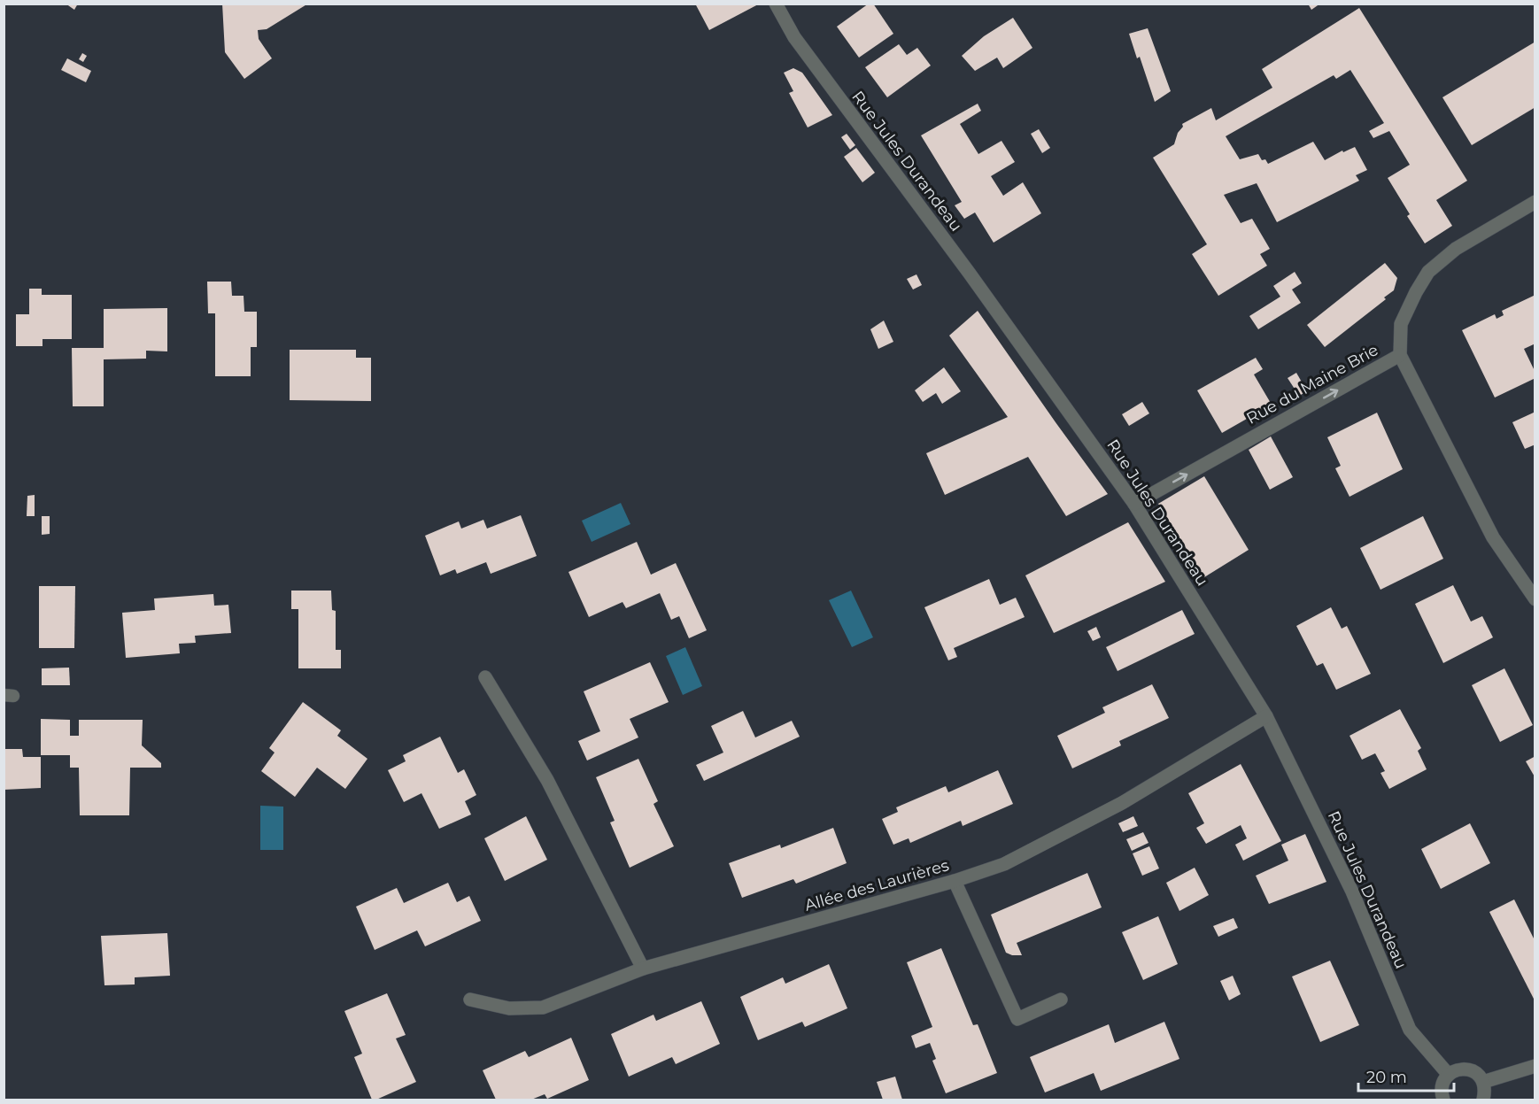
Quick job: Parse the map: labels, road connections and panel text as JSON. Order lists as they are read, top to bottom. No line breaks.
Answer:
{"streets":{"street":["Rue Jules Durandeau","Rue du Maine Brie","Allée des Laurières"]},"crossings":[["Rue Jules Durandeau","Rue du Maine Brie"],["Rue Jules Durandeau","Allée des Laurières"]],"one_way":["Rue du Maine Brie"],"scale_bar":"20 m"}
